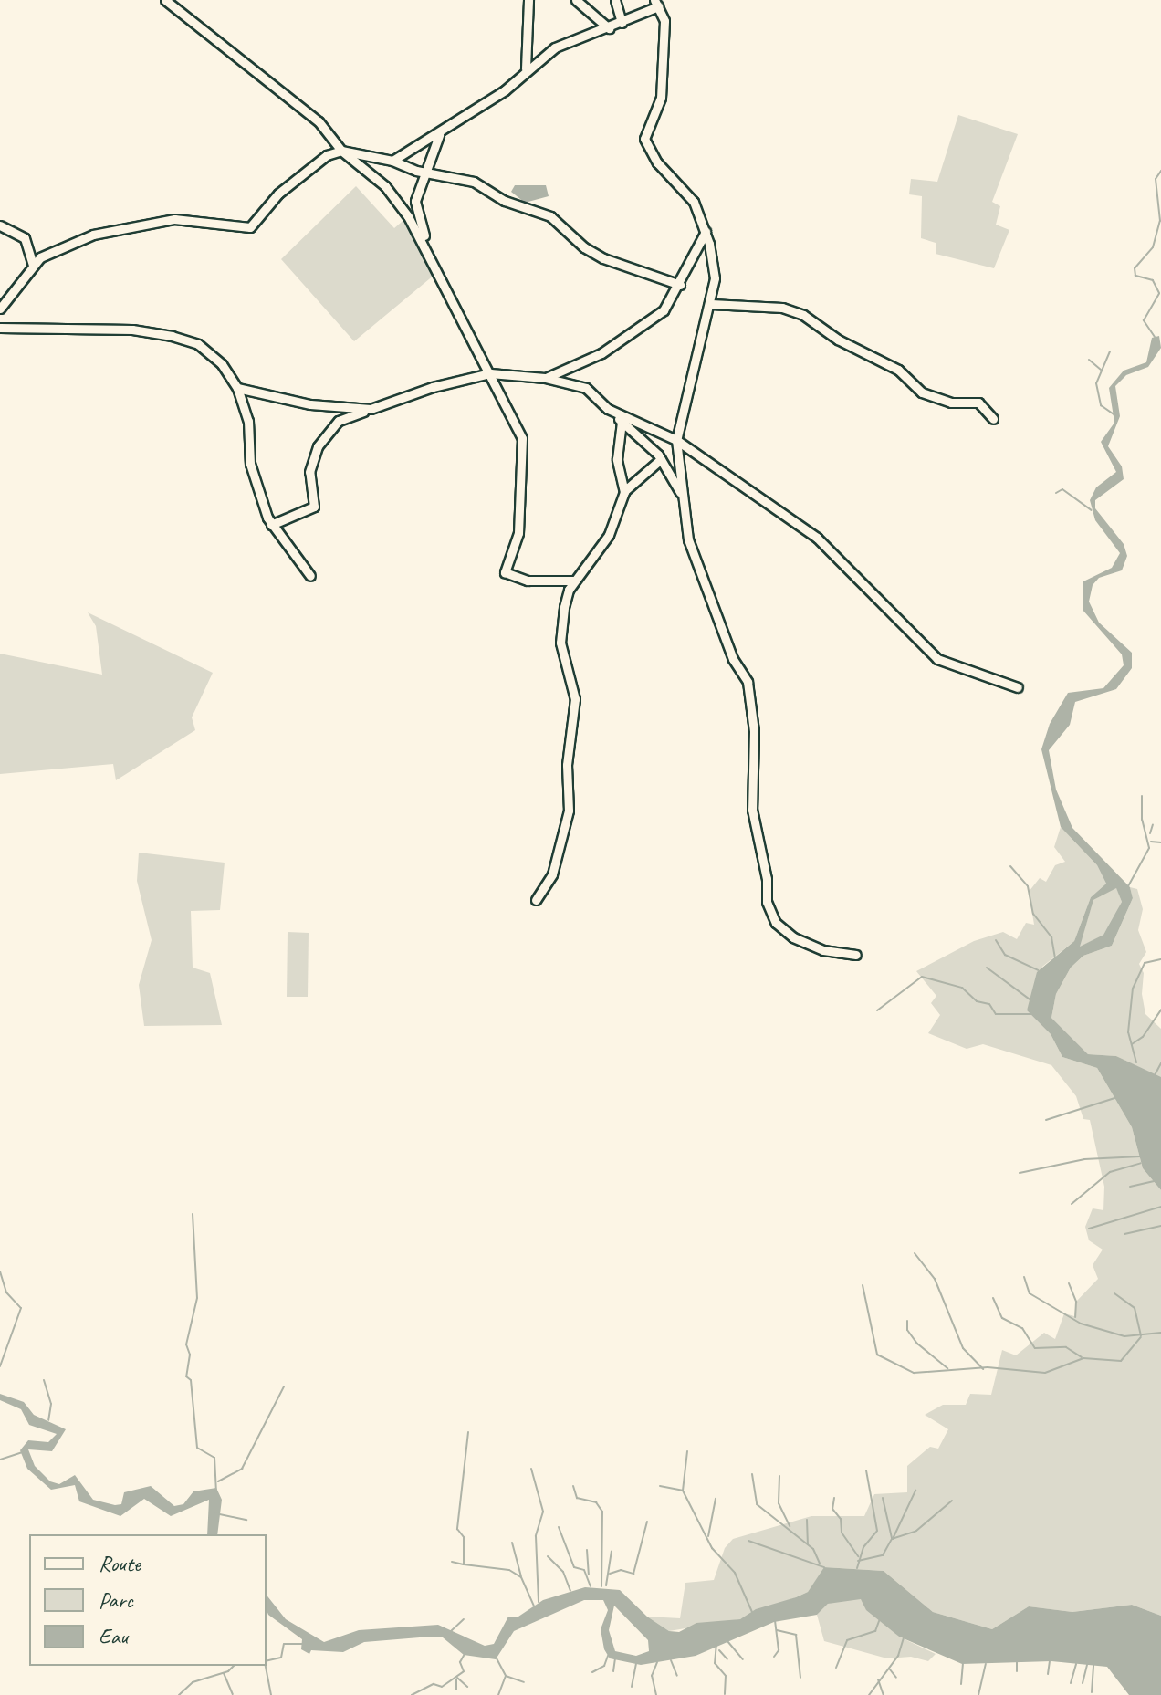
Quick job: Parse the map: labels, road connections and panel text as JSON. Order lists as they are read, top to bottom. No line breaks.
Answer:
{"legend":["Route","Parc","Eau"]}
